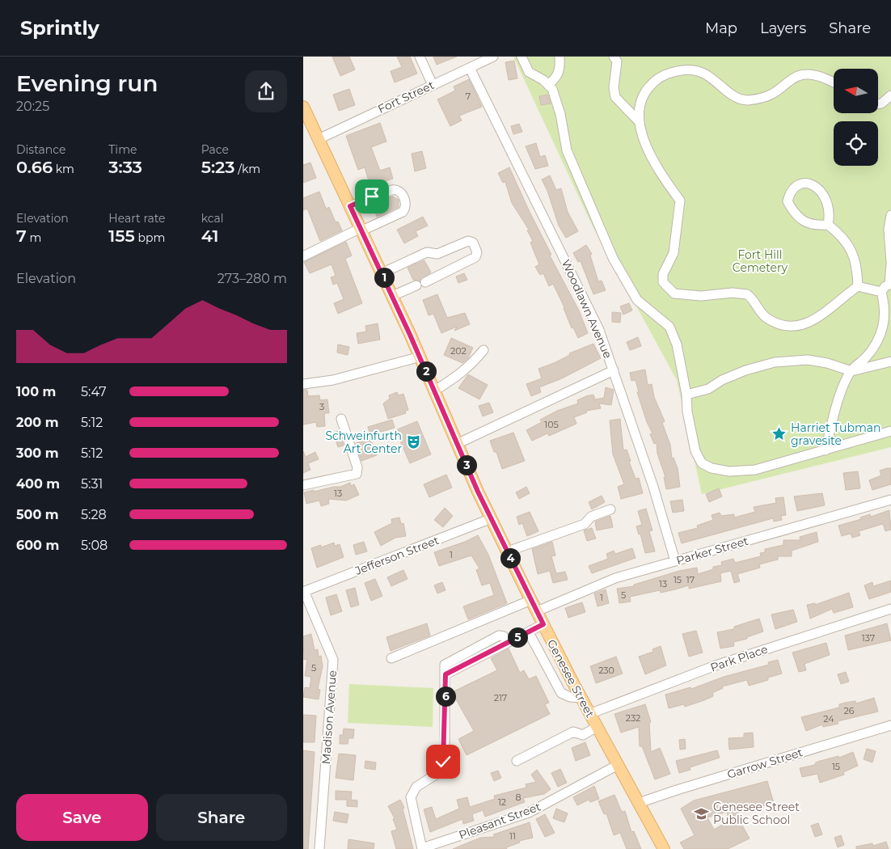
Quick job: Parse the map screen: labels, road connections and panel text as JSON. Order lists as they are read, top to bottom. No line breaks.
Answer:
{"streets":{"main road":["Genesee Street"],"street":["Fort Street","Woodlawn Avenue","Parker Street","Jefferson Street","Park Place","Madison Avenue","Garrow Street","Pleasant Street"]},"crossings":[["Fort Street","Woodlawn Avenue"],["Fort Street","Genesee Street"],["Woodlawn Avenue","Parker Street"],["Parker Street","Genesee Street"],["Jefferson Street","Genesee Street"],["Jefferson Street","Madison Avenue"],["Park Place","Genesee Street"],["Genesee Street","Garrow Street"],["Genesee Street","Pleasant Street"]],"parks":["Fort Hill Cemetery"],"places":{"place":["Harriet Tubman gravesite"],"theatre":["Schweinfurth Art Center"],"school or university":["Genesee Street Public School"]},"house_numbers":["7","202","3","105","13","1","15","17","13","5","1","137","5","230","217","26","232","24","15","8","12","11"],"north":"left","page":{"header":"Sprintly","nav":["Map","Layers","Share"],"heading":["Evening run","20:25"],"stats":[["Distance","0.66 km"],["Time","3:33"],["Pace","5:23 /km"],["Elevation","7 m"],["Heart rate","155 bpm"],["kcal","41"]],"chart":["Elevation","273–280 m"],"pins":["1","2","3","4","5","6"],"list":[{"name":"100 m","note":"5:47"},{"name":"200 m","note":"5:12"},{"name":"300 m","note":"5:12"},{"name":"400 m","note":"5:31"},{"name":"500 m","note":"5:28"},{"name":"600 m","note":"5:08"}],"buttons":["Save","Share"]}}
